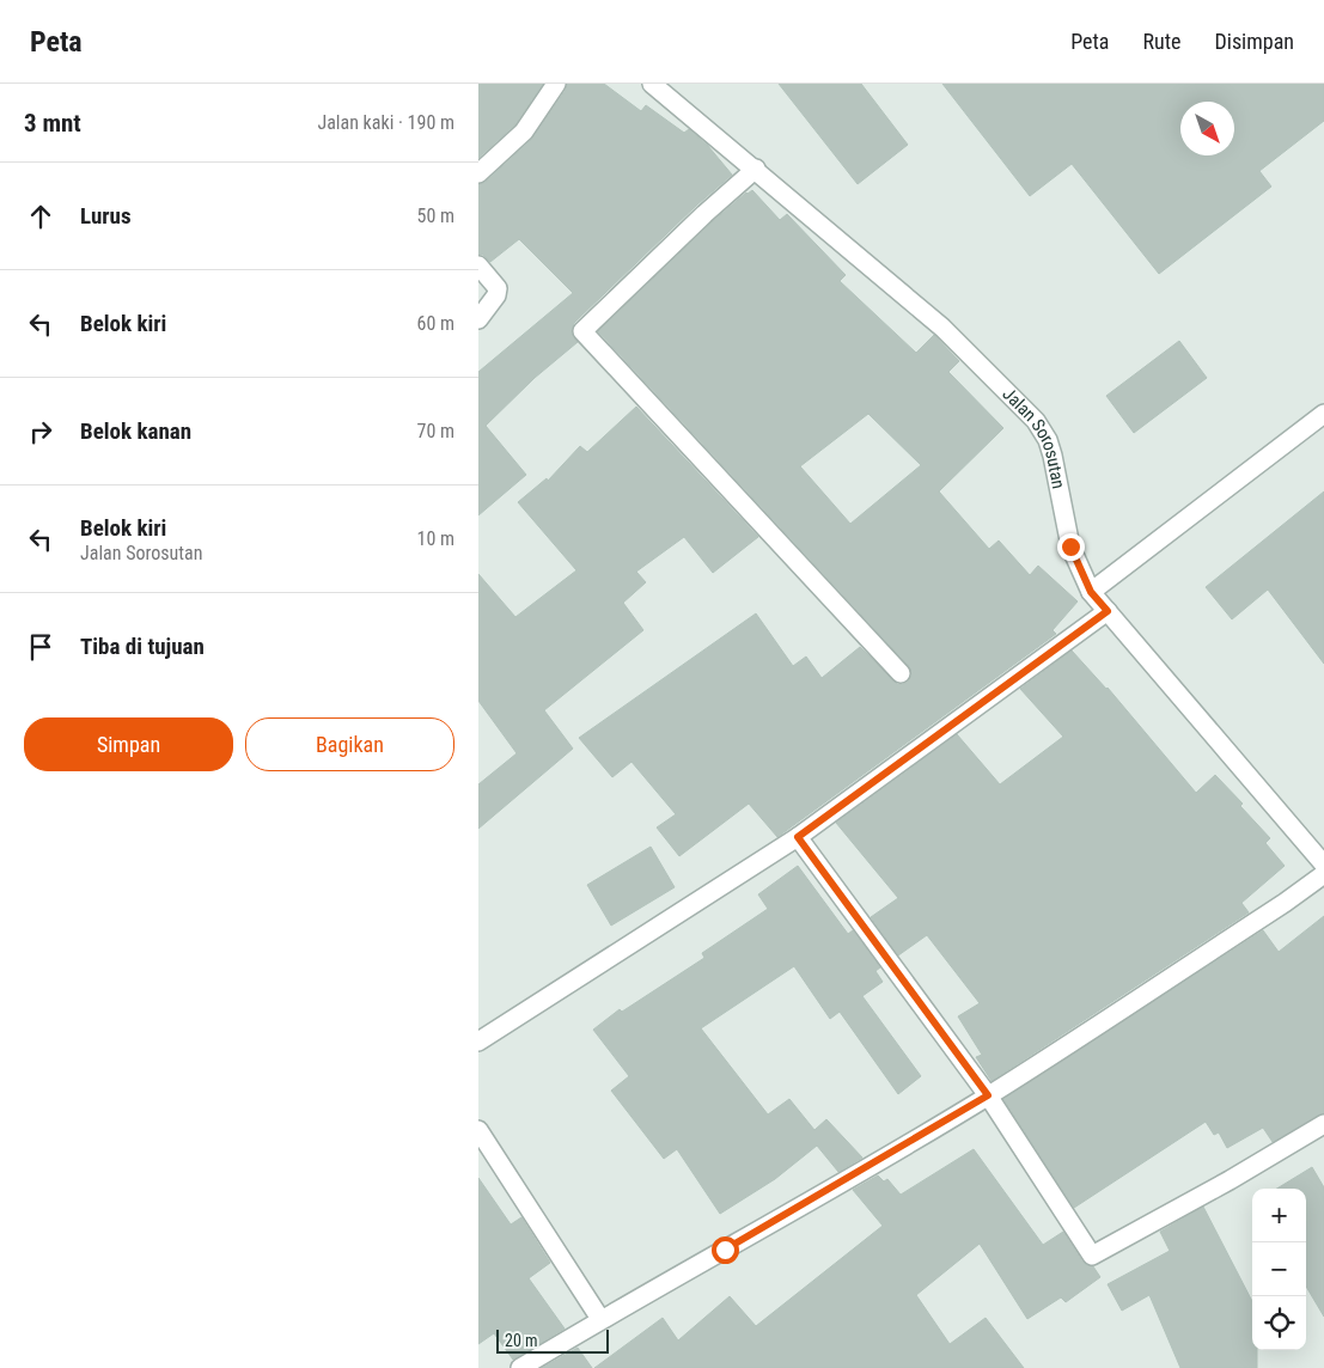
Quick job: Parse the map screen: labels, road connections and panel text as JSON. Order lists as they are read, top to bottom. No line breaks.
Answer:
{"streets":{"street":["Jalan Sorosutan"]},"scale_bar":"20 m","north":"bottom right","page":{"header":"Peta","nav":["Peta","Rute","Disimpan"],"heading":["3 mnt","Jalan kaki · 190 m"],"list":[["Lurus","50 m"],["Belok kiri","60 m"],["Belok kanan","70 m"],["Belok kiri","Jalan Sorosutan","10 m"],"Tiba di tujuan"],"buttons":["Simpan","Bagikan"],"map_buttons":["+","−"],"scale":"20 m"}}
